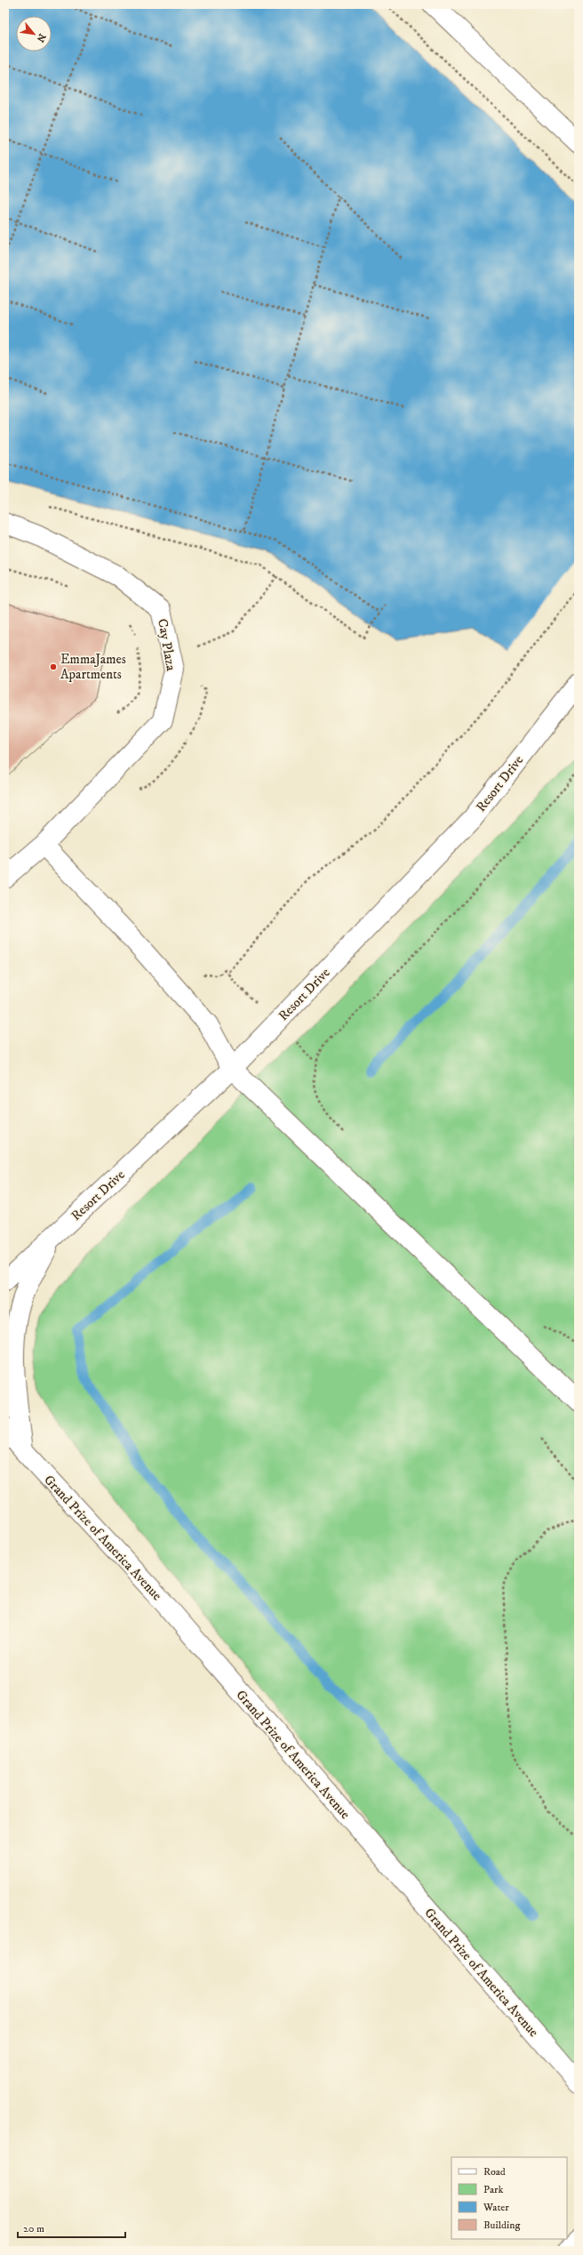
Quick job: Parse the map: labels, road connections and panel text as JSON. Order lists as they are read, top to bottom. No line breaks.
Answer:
{"streets":{"street":["Cay Plaza","Resort Drive","Grand Prize of America Avenue"]},"places":["EmmaJames Apartments"],"legend":["Road","Park","Water","Building"],"scale_bar":"20 m","north":"bottom right"}
